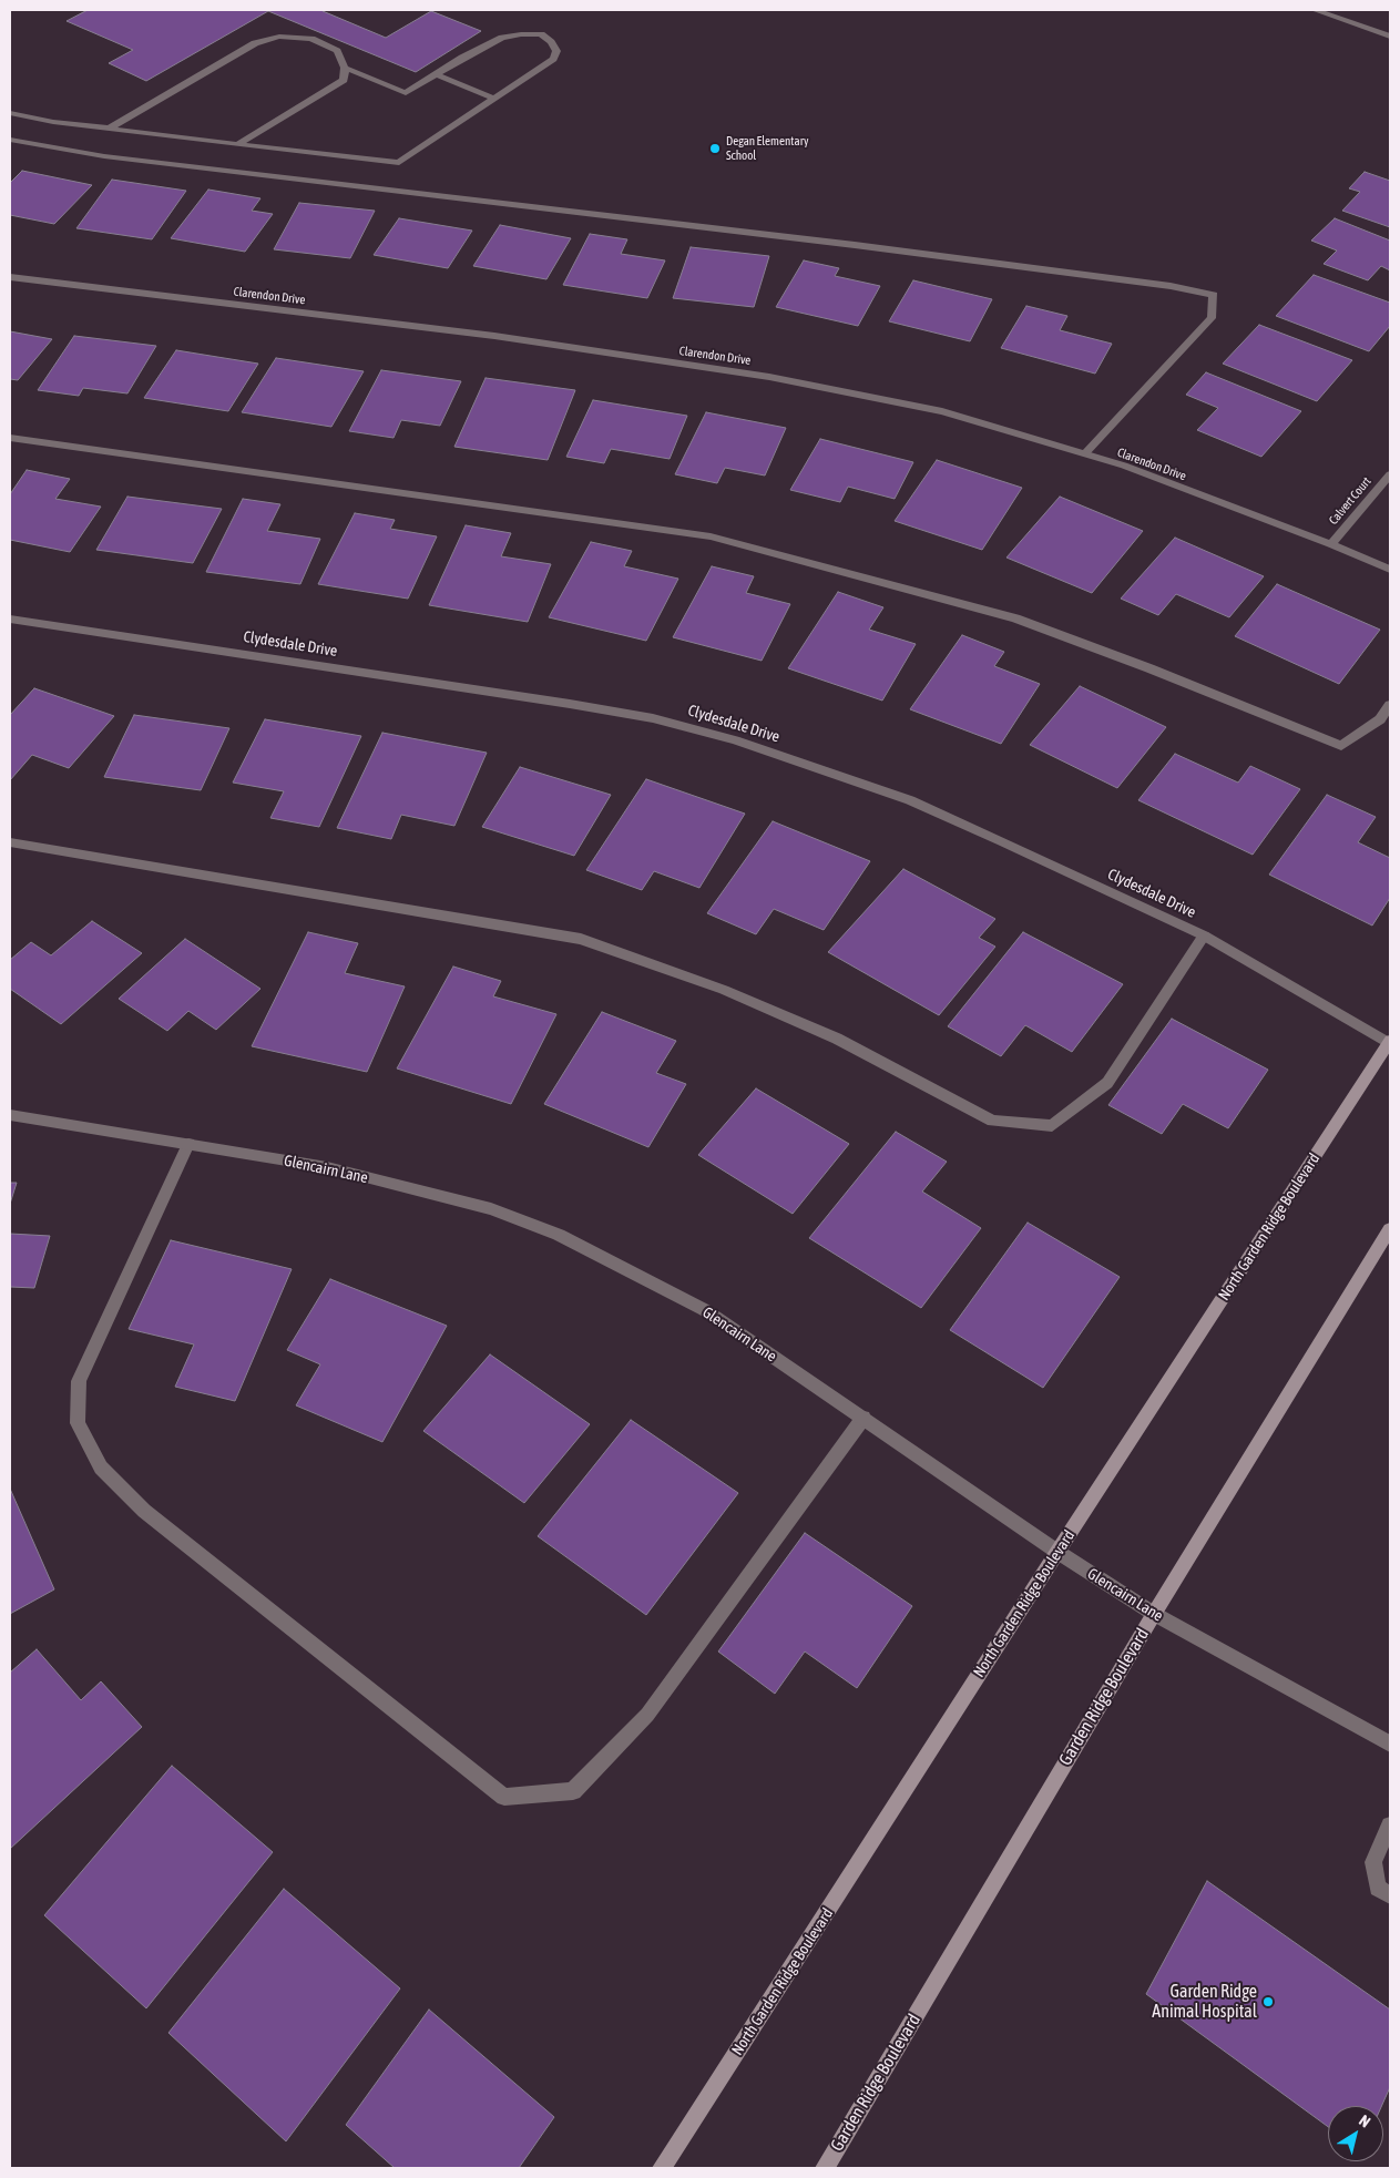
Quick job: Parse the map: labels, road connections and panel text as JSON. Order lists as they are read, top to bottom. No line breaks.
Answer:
{"streets":{"main road":["North Garden Ridge Boulevard","Garden Ridge Boulevard"],"street":["Clarendon Drive","Calvert Court","Clydesdale Drive","Glencairn Lane"]},"crossings":[["Clarendon Drive","Calvert Court"],["Clydesdale Drive","North Garden Ridge Boulevard"],["Glencairn Lane","North Garden Ridge Boulevard"],["Glencairn Lane","Garden Ridge Boulevard"]],"places":["Degan Elementary School","Garden Ridge Animal Hospital"],"north":"top right"}
